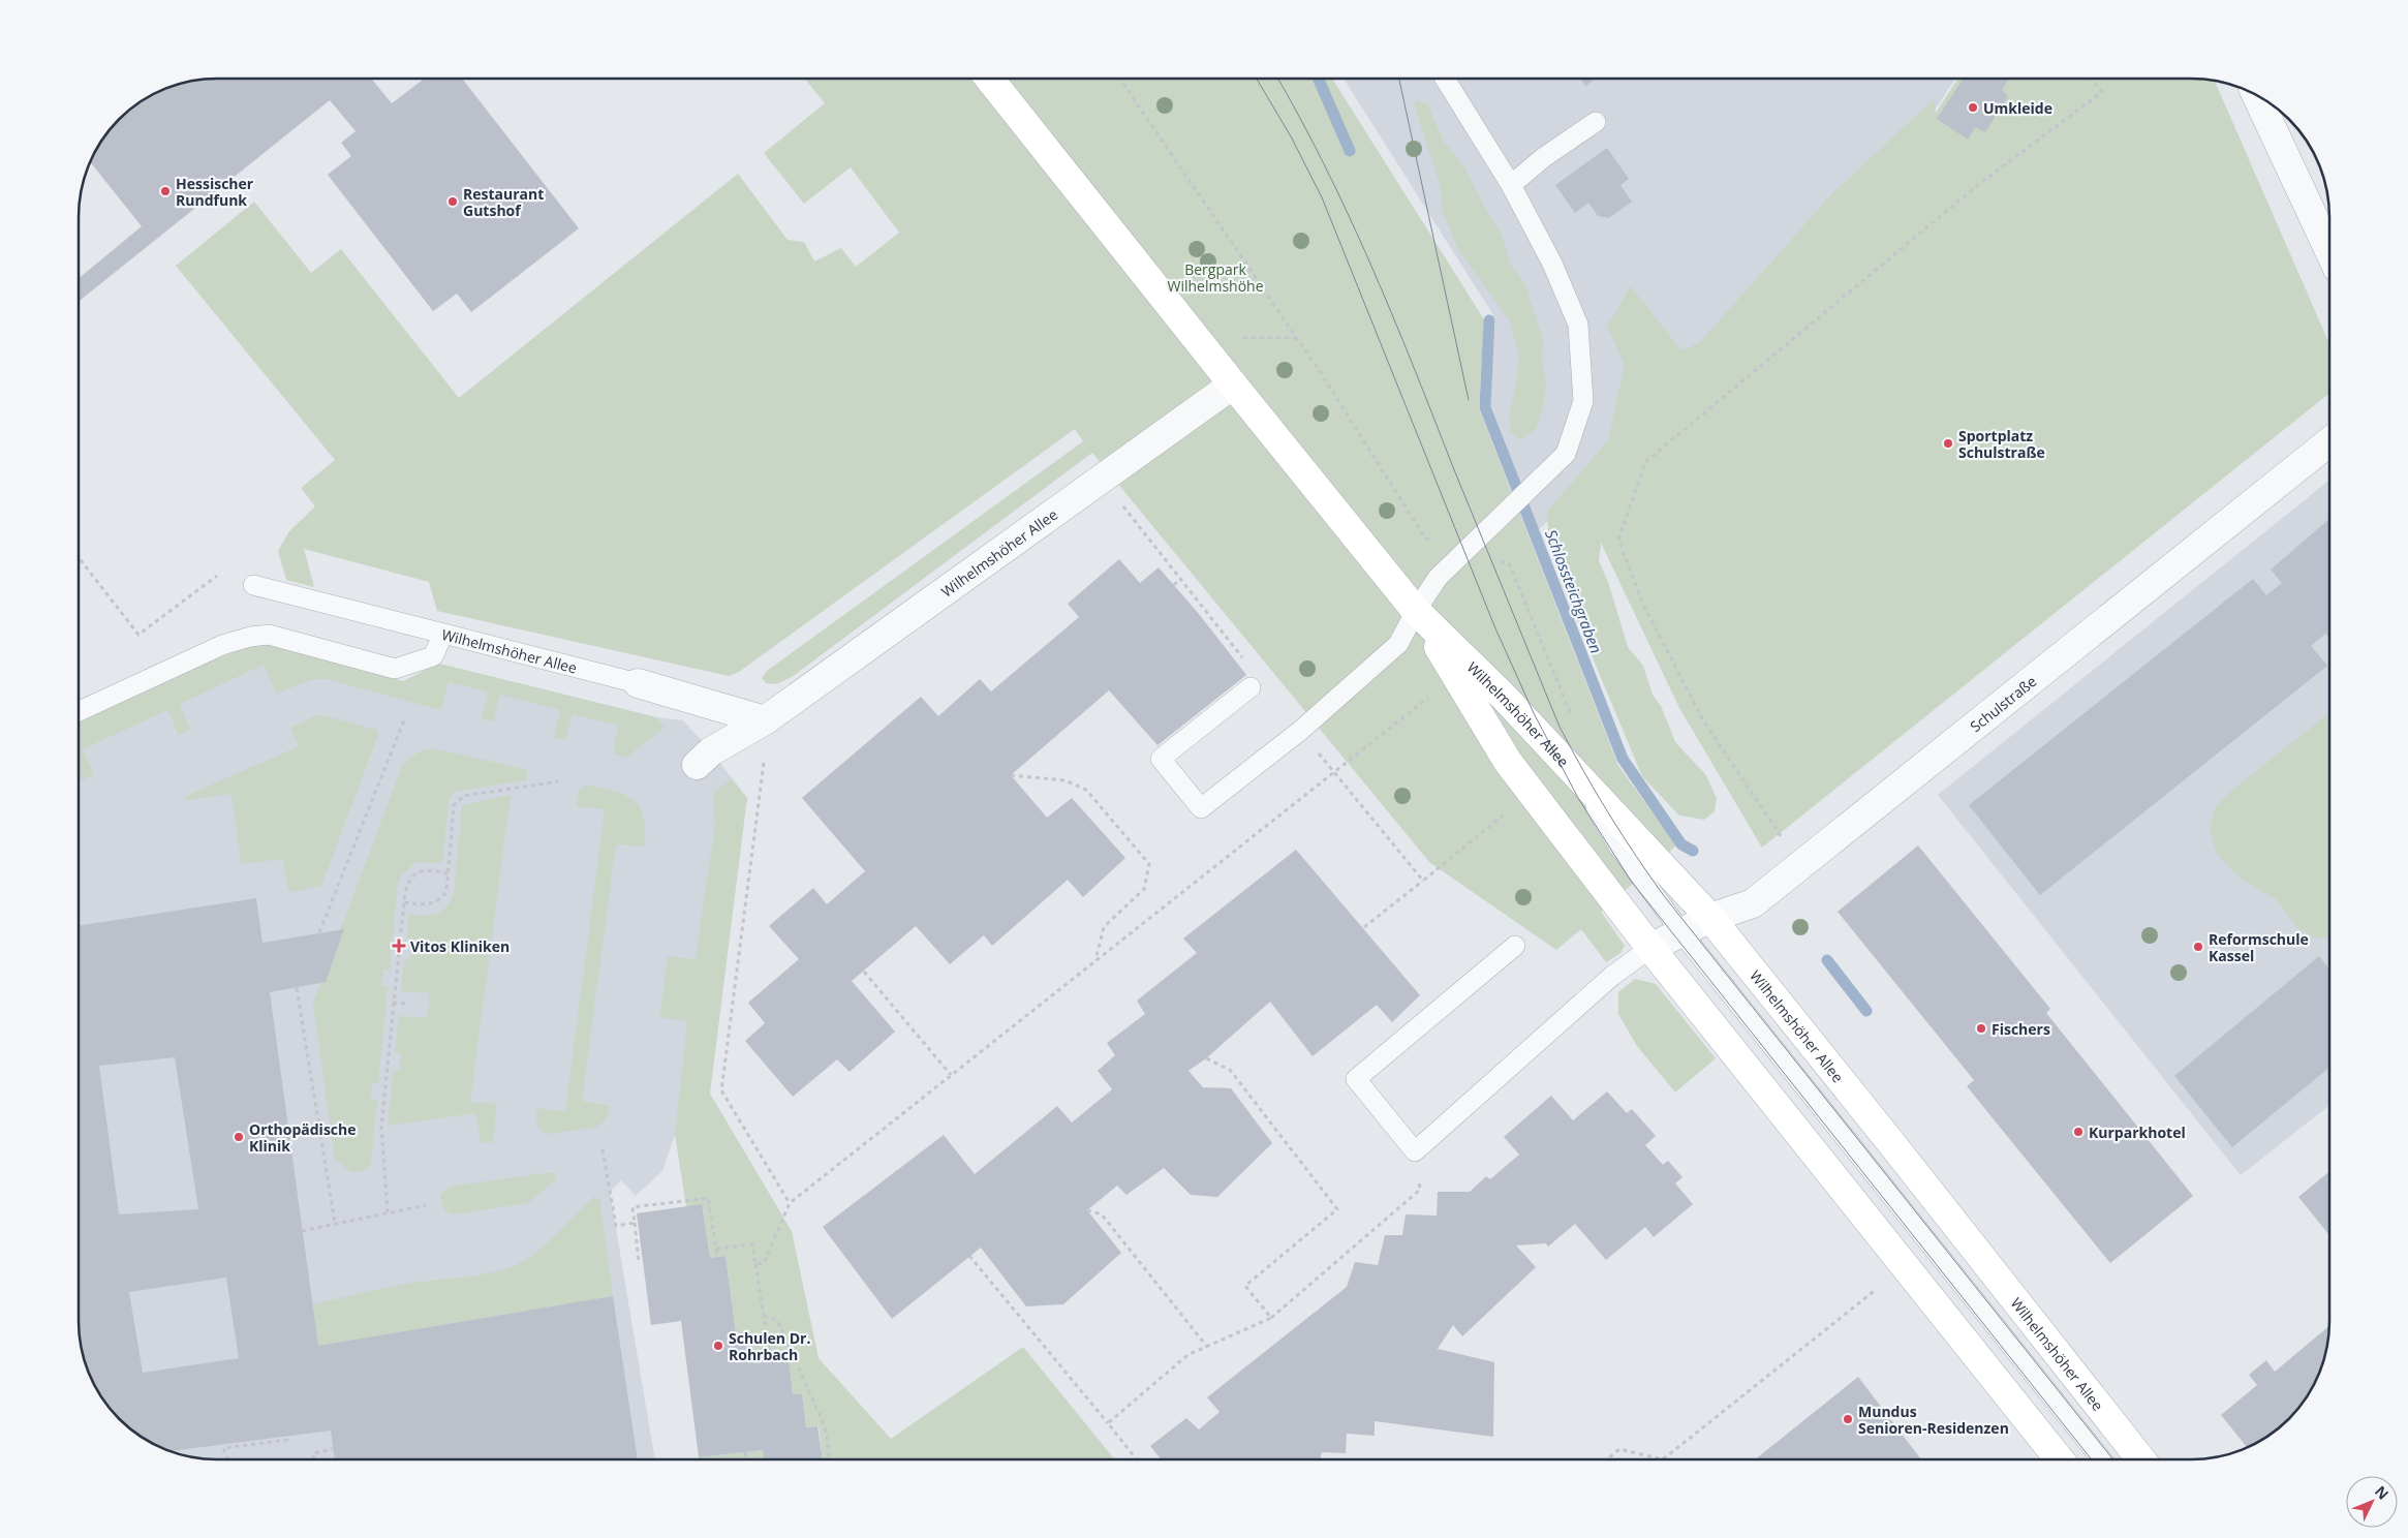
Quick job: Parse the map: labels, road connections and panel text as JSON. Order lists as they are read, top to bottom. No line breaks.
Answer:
{"streets":{"main road":["Wilhelmshöher Allee"],"street":["Schulstraße"]},"crossings":[["Wilhelmshöher Allee","Schulstraße"]],"water":["Schlossteichgraben"],"parks":["Bergpark Wilhelmshöhe"],"places":{"other":["Umkleide","Hessischer Rundfunk","Restaurant Gutshof","Sportplatz Schulstraße","Reformschule Kassel","Fischers","Kurparkhotel","Orthopädische Klinik","Schulen Dr. Rohrbach","Mundus Senioren-Residenzen"],"health":["Vitos Kliniken"]},"north":"top right"}
